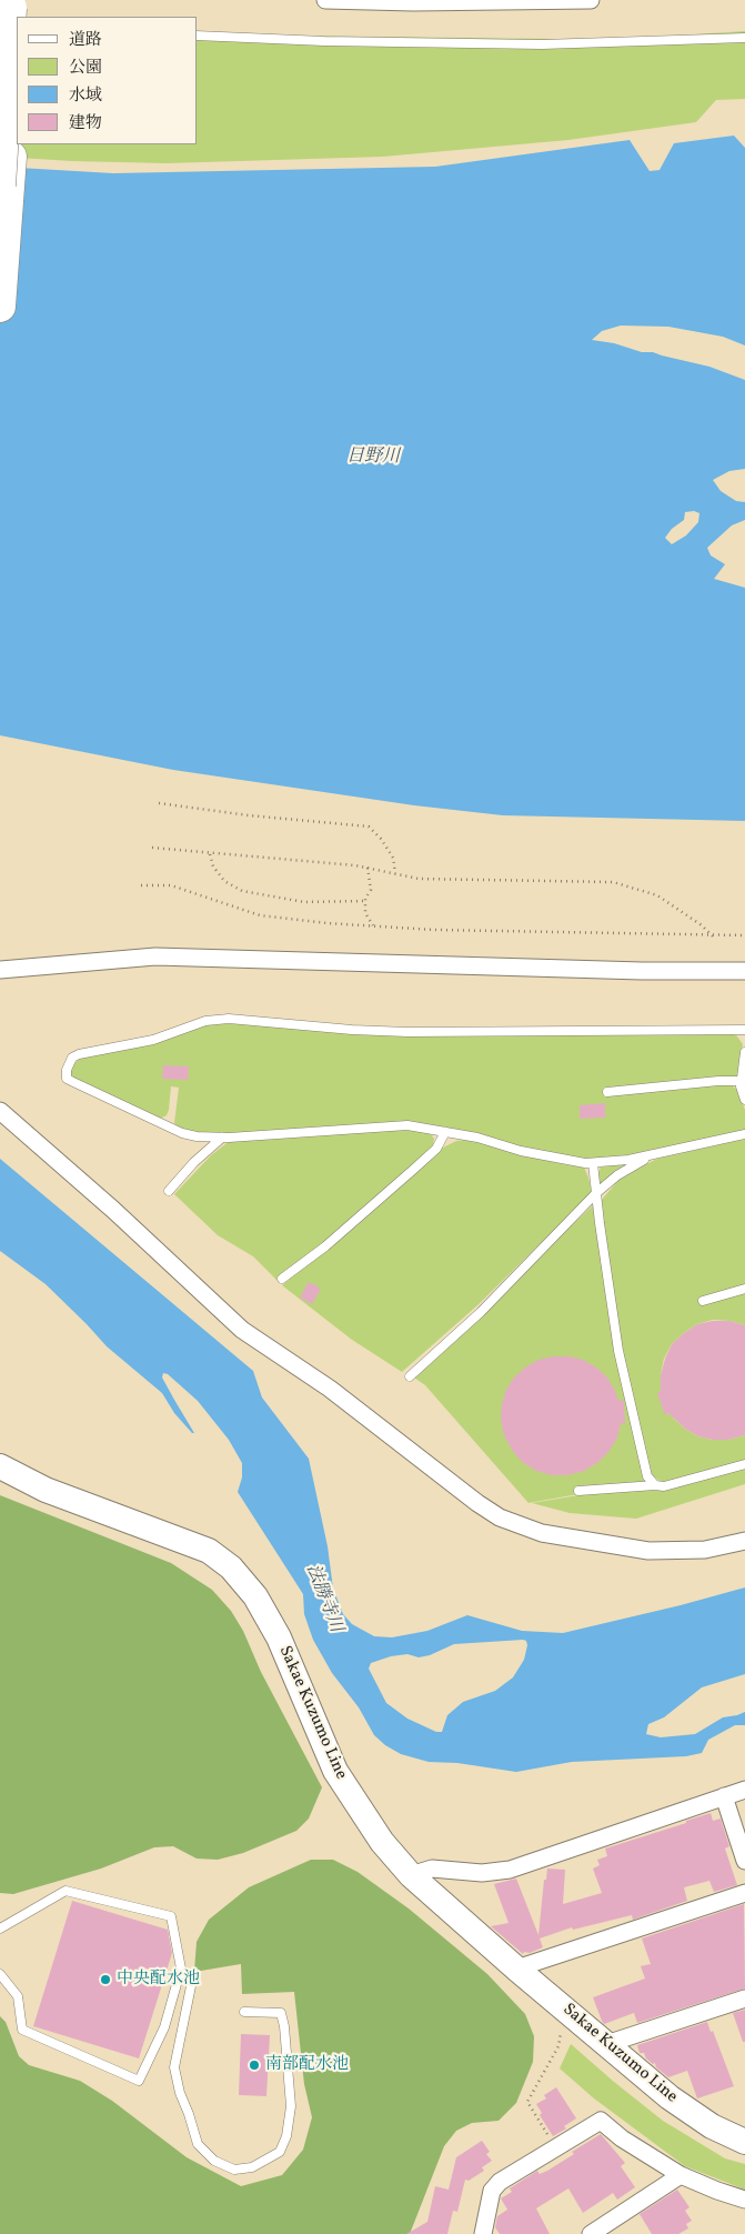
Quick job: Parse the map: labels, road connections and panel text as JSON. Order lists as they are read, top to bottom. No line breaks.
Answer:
{"streets":{"main road":["Sakae Kuzumo Line"]},"water":["日野川","法勝寺川"],"places":["中央配水池","南部配水池"],"legend":["道路","公園","水域","建物"]}
